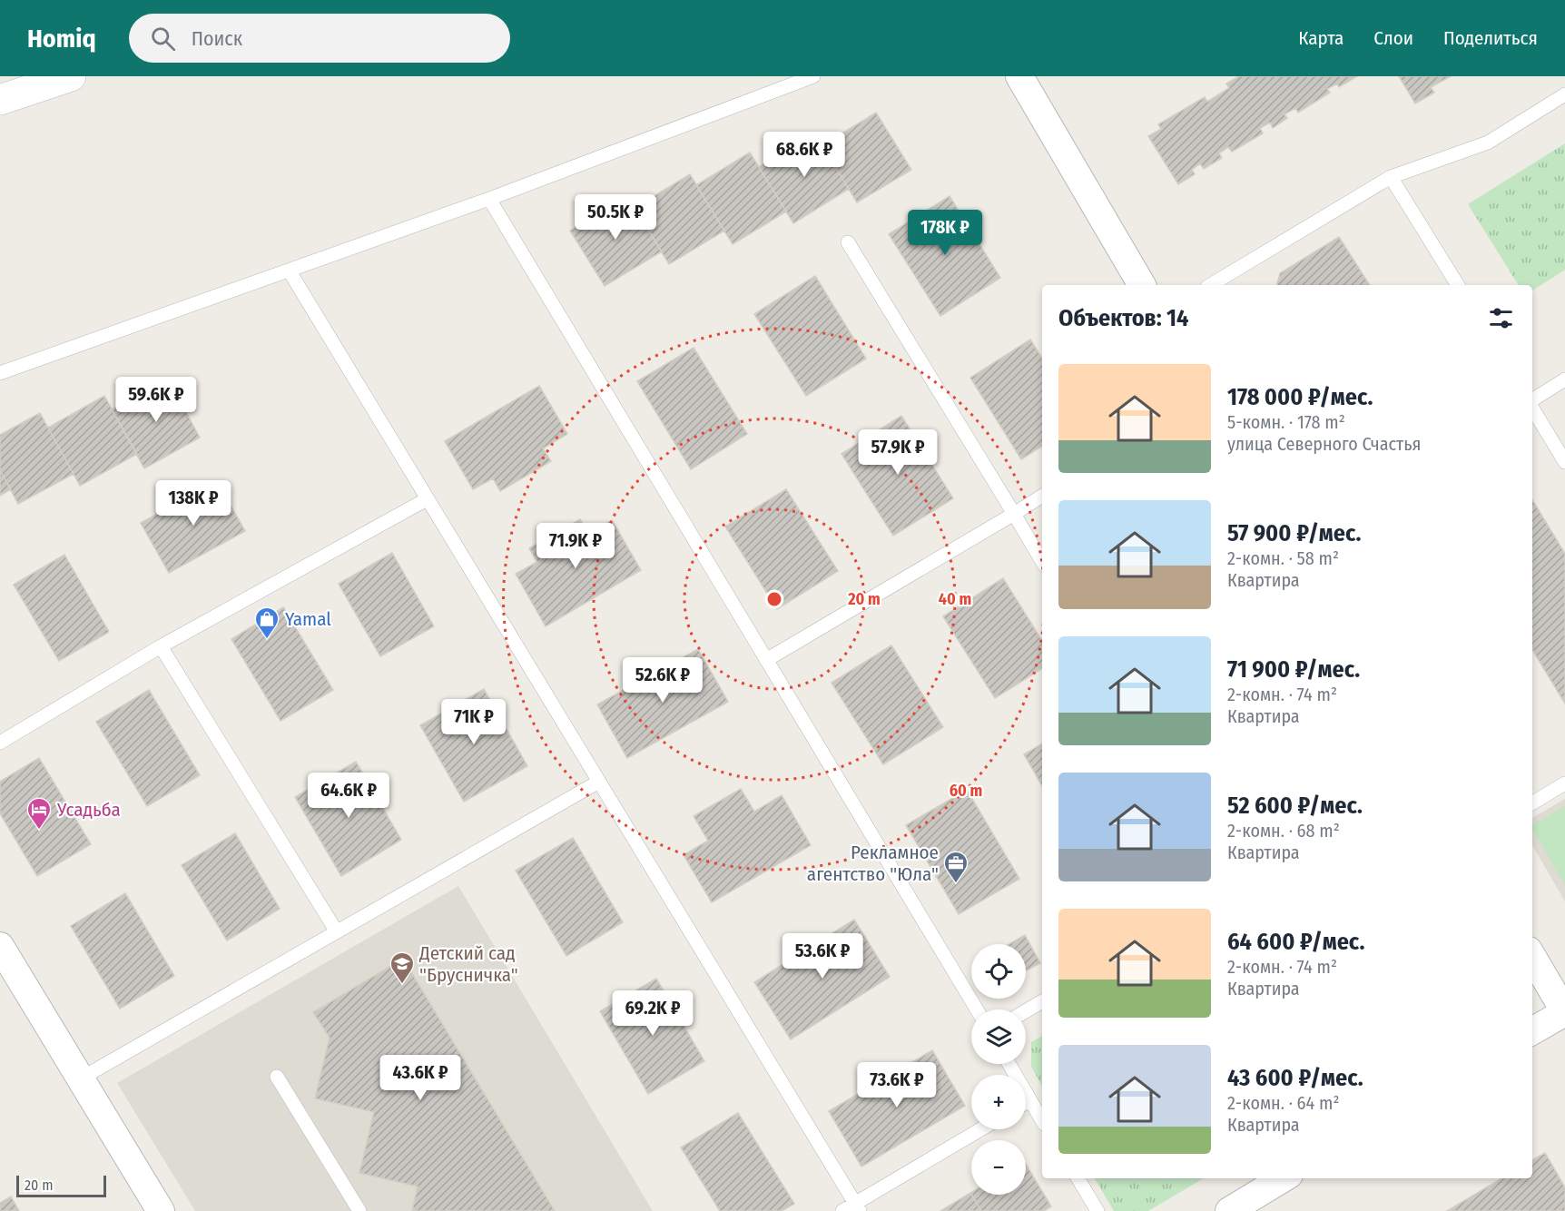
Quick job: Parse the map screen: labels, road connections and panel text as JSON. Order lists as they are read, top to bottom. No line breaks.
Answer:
{"places":{"shop":["Yamal"],"hotel":["Усадьба"],"office":["Рекламное агентство \"Юла\""],"school or university":["Детский сад \"Брусничка\""]},"scale_bar":"20 m","page":{"header":"Homiq","search":"Поиск","nav":["Карта","Слои","Поделиться"],"price":["68.6K ₽","50.5K ₽","178K ₽","59.6K ₽","57.9K ₽","138K ₽","71.9K ₽","52.6K ₽","71K ₽","64.6K ₽","53.6K ₽","69.2K ₽","43.6K ₽","73.6K ₽"],"heading":"Объектов: 14","list":[{"name":"178 000 ₽/мес.","note":"5-комн. · 178 m² · улица Северного Счастья"},{"name":"57 900 ₽/мес.","note":"2-комн. · 58 m² · Квартира"},{"name":"71 900 ₽/мес.","note":"2-комн. · 74 m² · Квартира"},{"name":"52 600 ₽/мес.","note":"2-комн. · 68 m² · Квартира"},{"name":"64 600 ₽/мес.","note":"2-комн. · 74 m² · Квартира"},{"name":"43 600 ₽/мес.","note":"2-комн. · 64 m² · Квартира"}],"map_buttons":["+","−"],"scale":"20 m"},"rings":["20 m","40 m","60 m"]}
